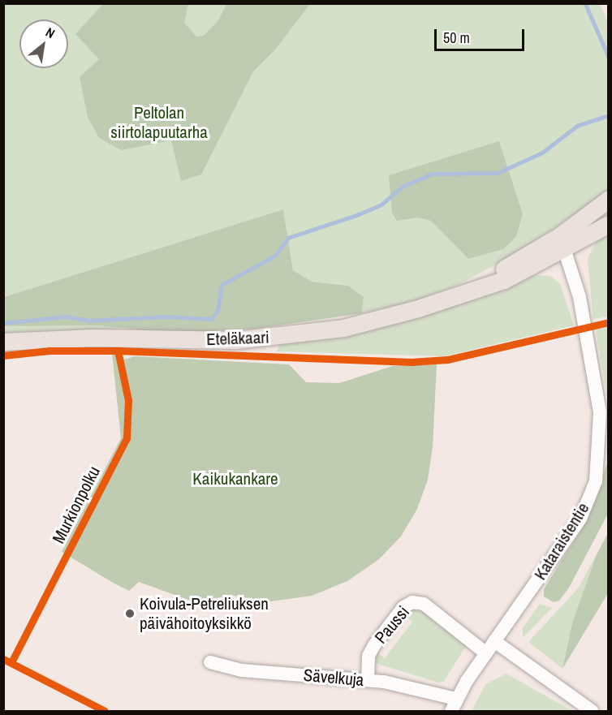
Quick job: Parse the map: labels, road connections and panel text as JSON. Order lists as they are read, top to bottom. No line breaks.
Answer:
{"streets":{"main road":["Eteläkaari"],"street":["Kataraistentie","Paussi","Sävelkuja"],"cycle path":["Murkionpolku"]},"crossings":[["Eteläkaari","Kataraistentie"],["Kataraistentie","Paussi"],["Kataraistentie","Sävelkuja"],["Paussi","Sävelkuja"]],"parks":["Peltolan siirtolapuutarha","Kaikukankare"],"places":["Koivula-Petreliuksen päivähoitoyksikkö"],"scale_bar":"50 m","north":"top right"}
